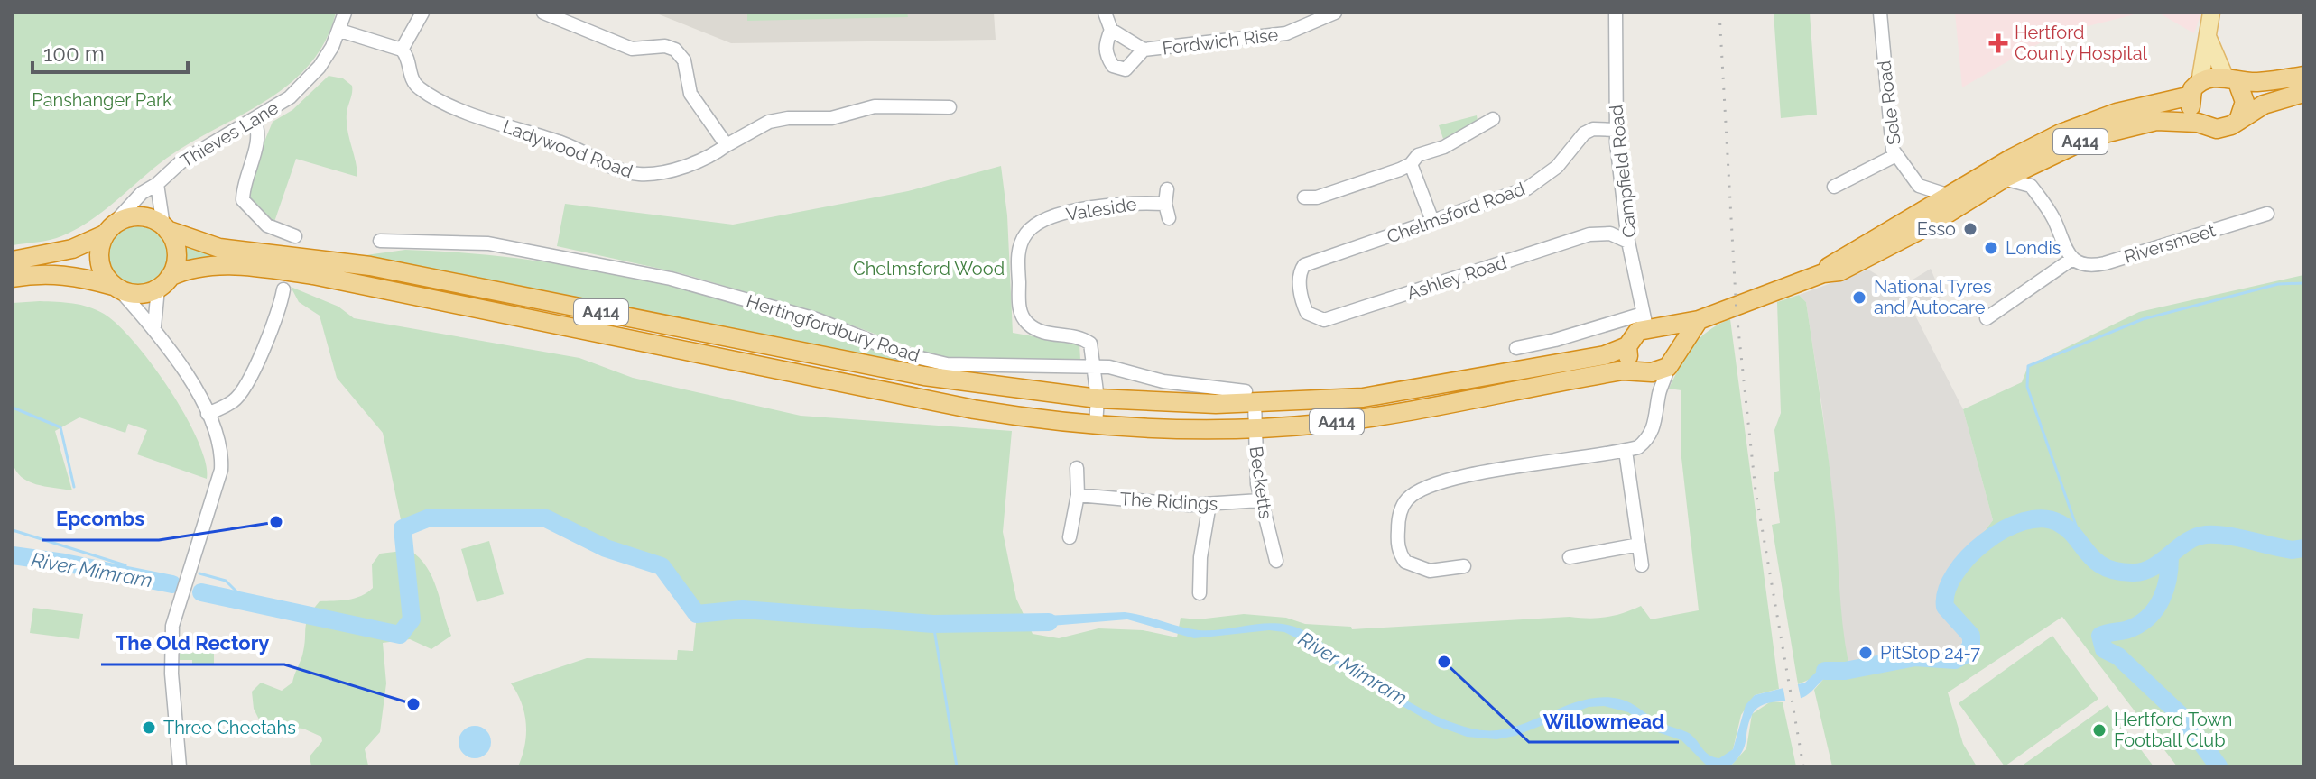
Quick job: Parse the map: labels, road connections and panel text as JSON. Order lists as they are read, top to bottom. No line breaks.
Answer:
{"streets":{"highway":["A414"],"street":["Fordwich Rise","Sele Road","Thieves Lane","Ladywood Road","Campfield Road","Valeside","Chelmsford Road","Riversmeet","Ashley Road","Hertingfordbury Road","Becketts","The Ridings"]},"crossings":[["Thieves Lane","A414"],["A414","Campfield Road"],["A414","Valeside"],["A414","Hertingfordbury Road"],["A414","Becketts"],["Campfield Road","Chelmsford Road"],["Campfield Road","Ashley Road"],["Valeside","Hertingfordbury Road"],["Chelmsford Road","Ashley Road"],["Hertingfordbury Road","Becketts"],["Becketts","The Ridings"]],"water":["River Mimram"],"parks":["Panshanger Park","Chelmsford Wood"],"places":{"health":["Hertford County Hospital"],"other":["Esso","Londis","National Tyres and Autocare","Epcombs","PitStop 24-7","Willowmead","The Old Rectory","Three Cheetahs","Hertford Town Football Club"]},"scale_bar":"100 m"}
